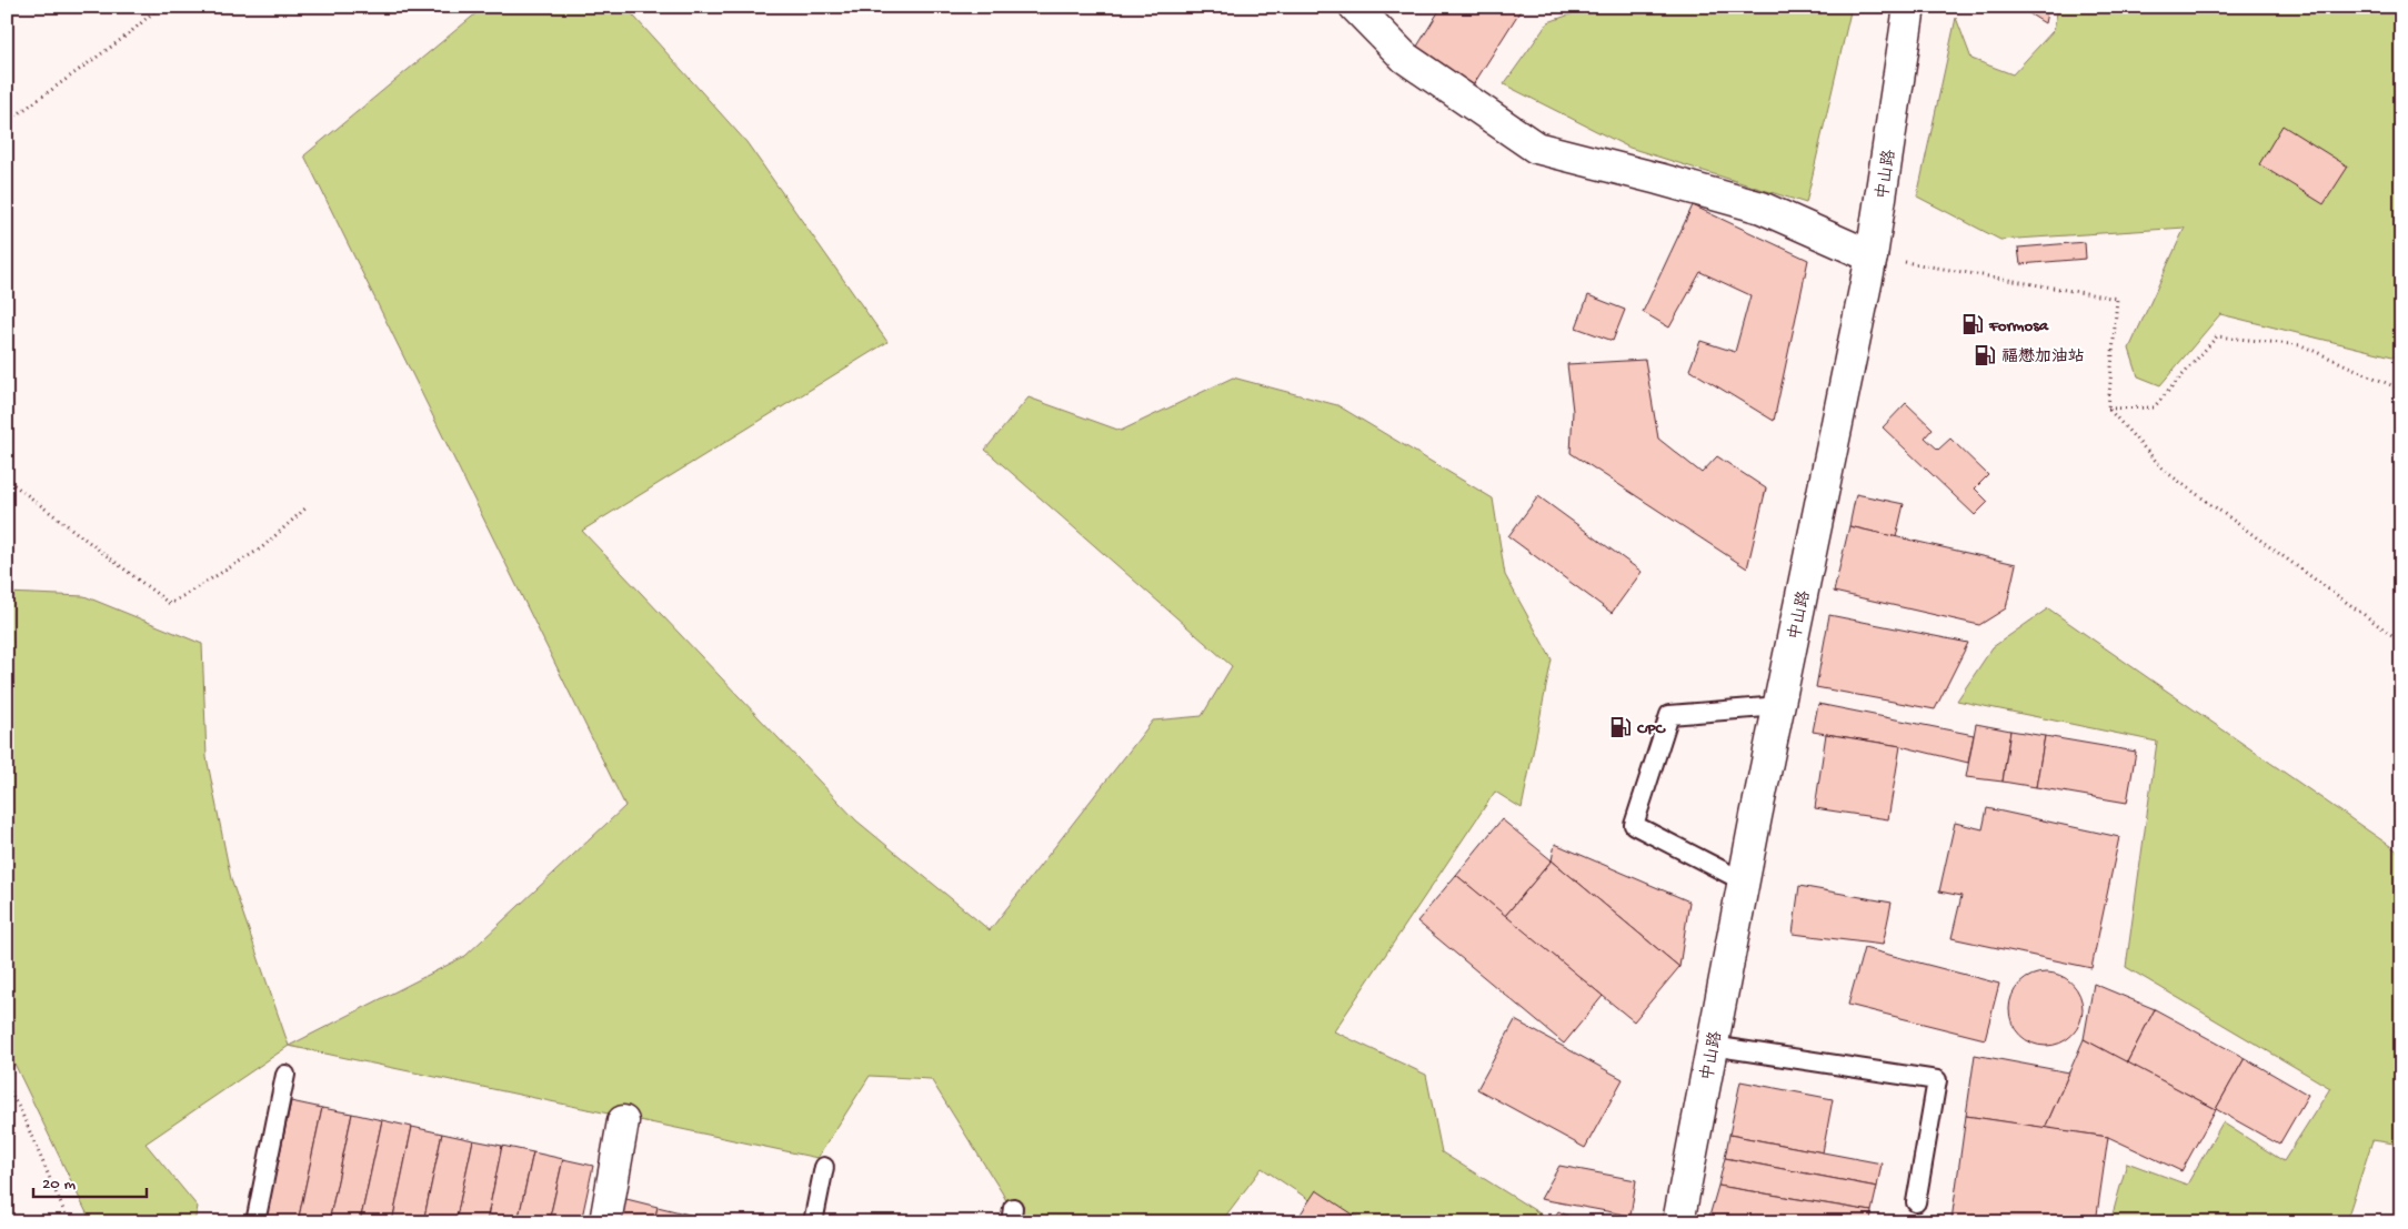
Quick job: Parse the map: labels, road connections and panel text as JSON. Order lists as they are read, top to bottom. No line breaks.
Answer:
{"streets":{"main road":["中山路"]},"places":{"fuel station":["Formosa","福懋加油站","CPC"]},"scale_bar":"20 m"}
